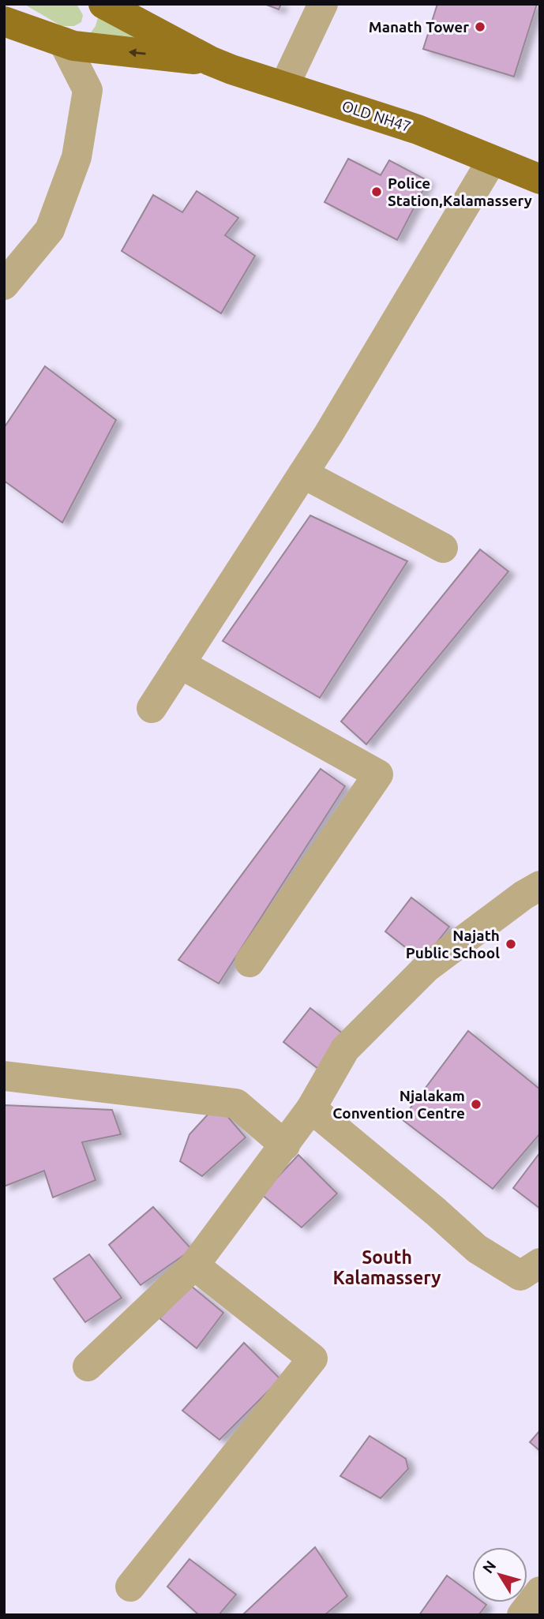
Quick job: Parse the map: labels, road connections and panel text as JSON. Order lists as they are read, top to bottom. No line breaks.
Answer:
{"streets":{"main road":["OLD NH47"]},"districts":["South Kalamassery"],"places":["Manath Tower","Police Station,Kalamassery","Najath Public School","Njalakam Convention Centre"],"north":"top left"}
